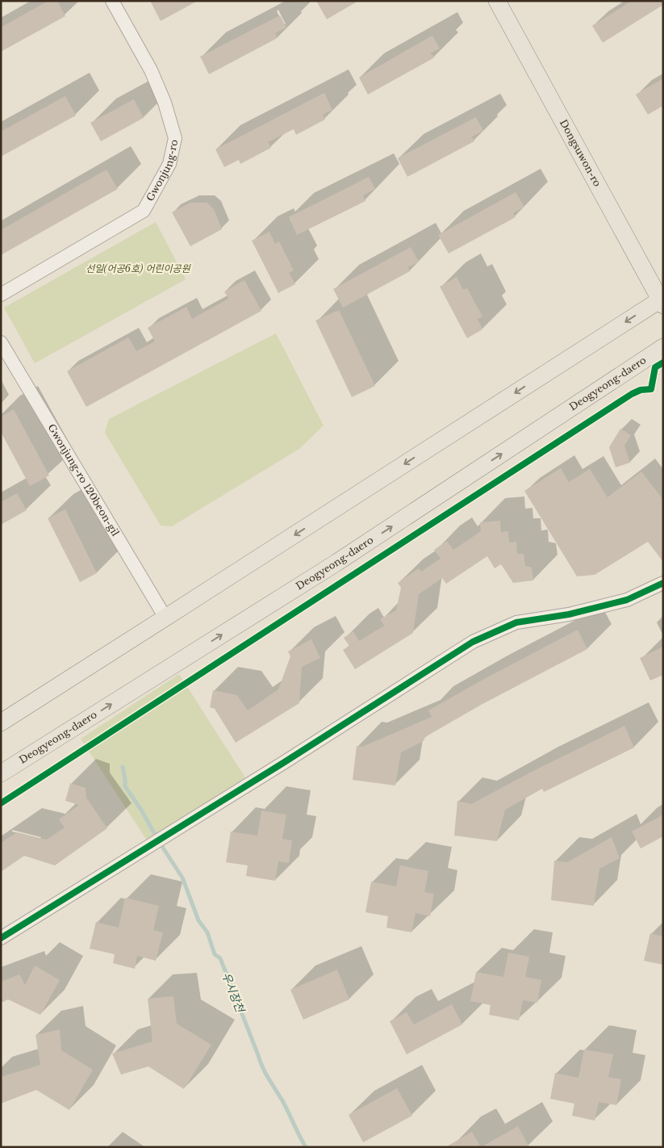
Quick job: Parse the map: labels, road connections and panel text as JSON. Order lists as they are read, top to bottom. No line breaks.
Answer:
{"streets":{"main road":["Dongsuwon-ro","Deogyeong-daero"],"street":["Gwonjung-ro","Gwonjung-ro 120beon-gil"]},"water":["우시장천"],"parks":["선일(어공6호) 어린이공원"]}
